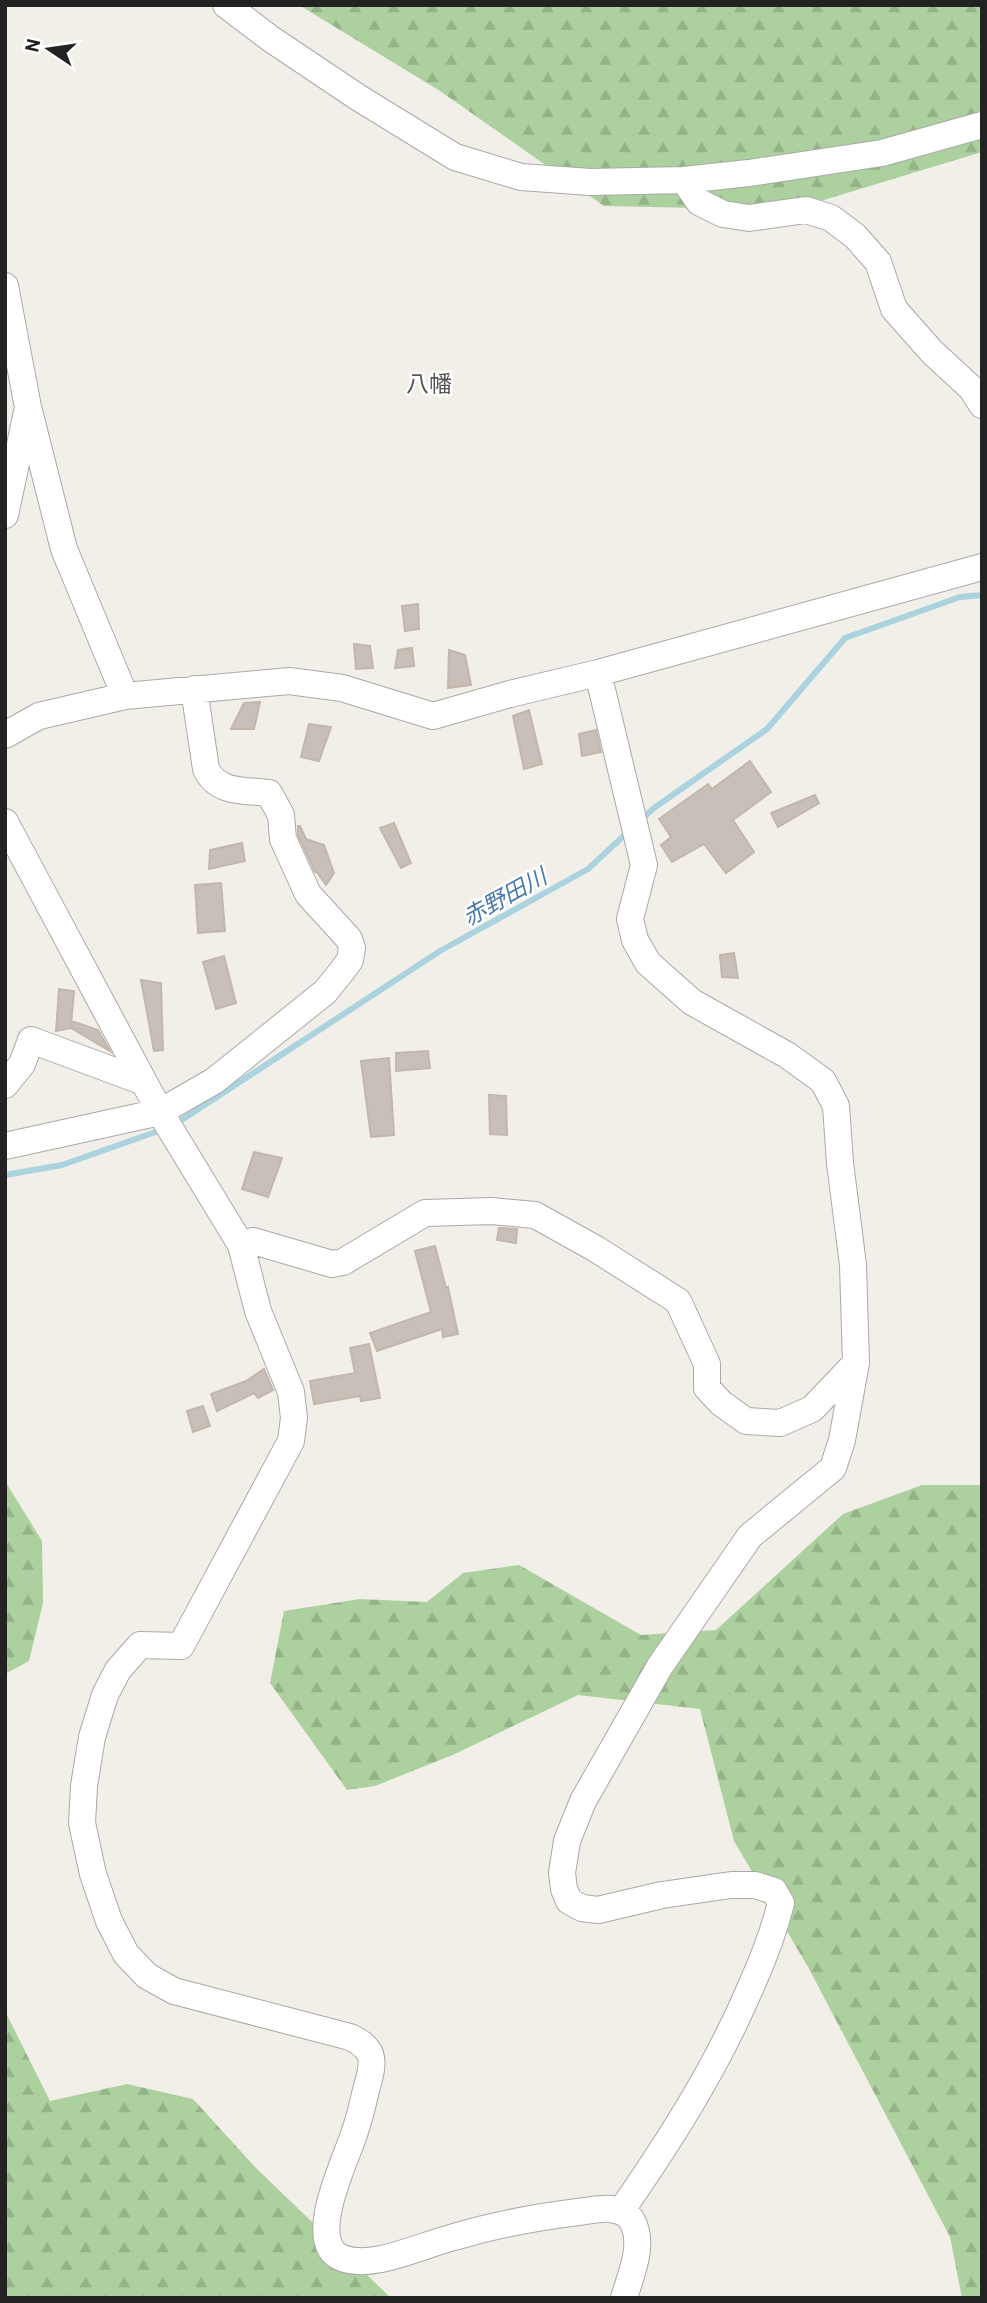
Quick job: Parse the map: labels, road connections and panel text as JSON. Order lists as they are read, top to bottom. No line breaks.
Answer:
{"districts":["八幡"],"water":["赤野田川"],"north":"left"}
